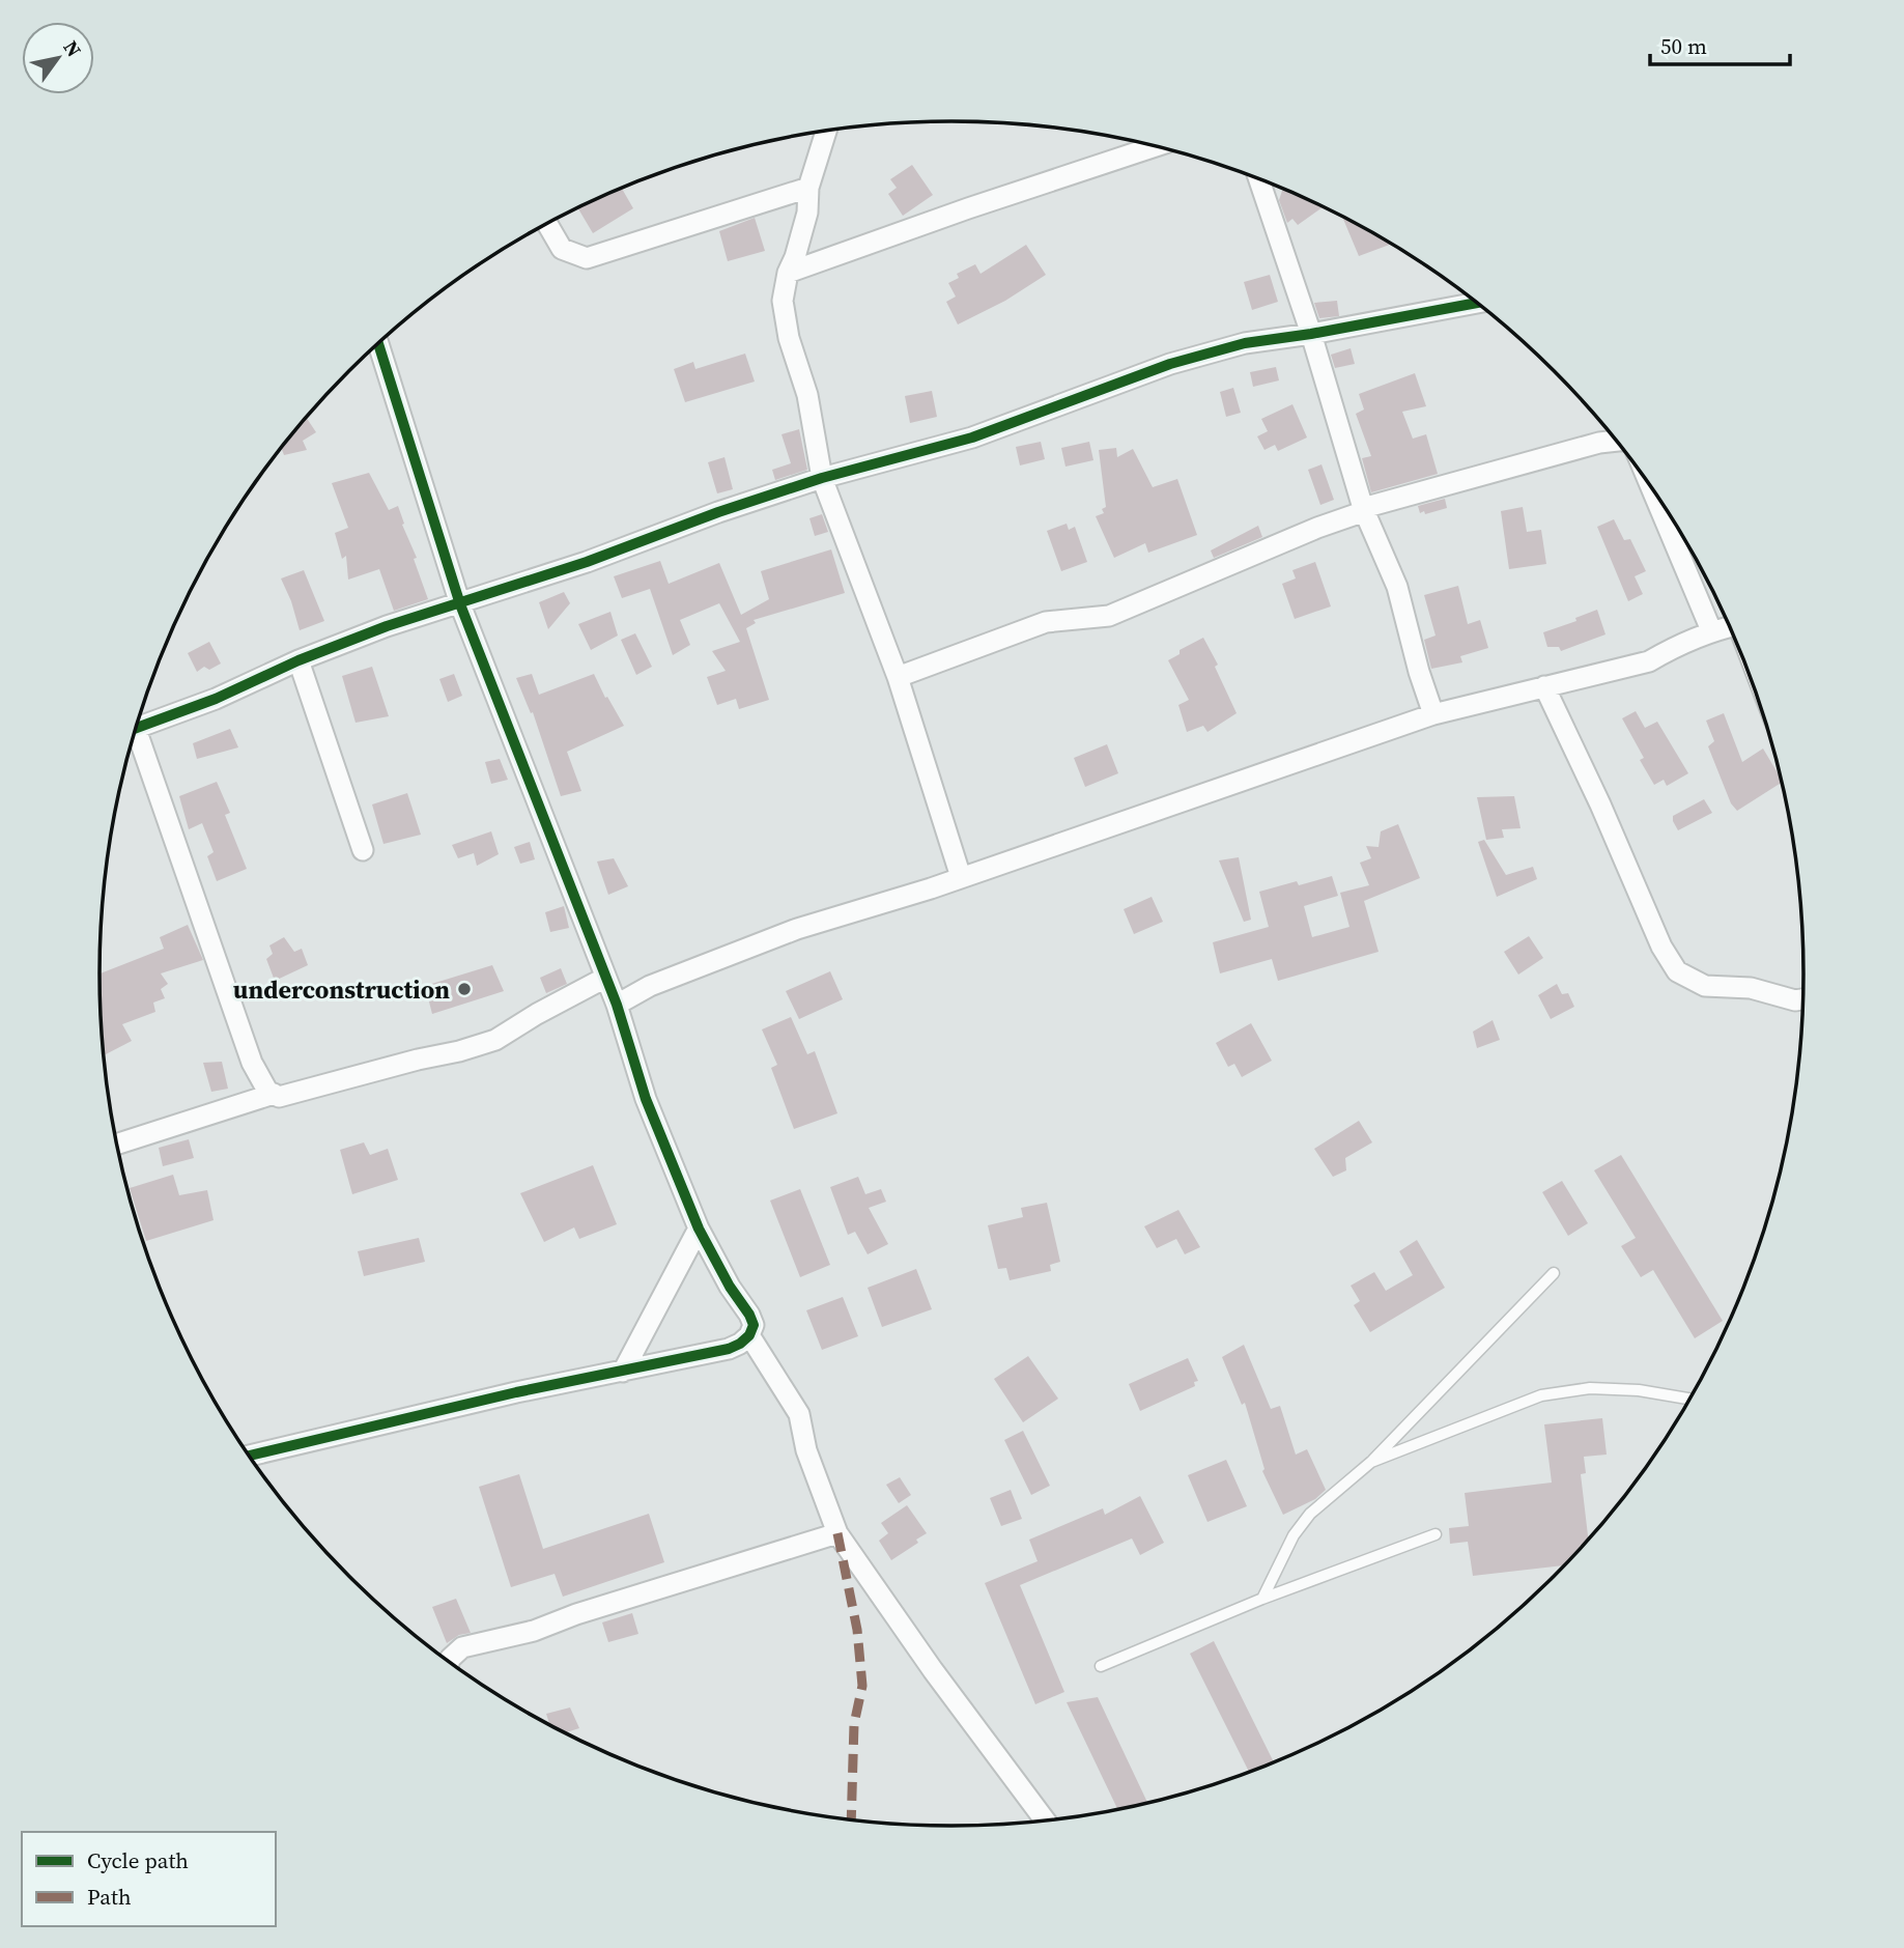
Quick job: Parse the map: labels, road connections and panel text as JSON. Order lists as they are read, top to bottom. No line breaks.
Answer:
{"places":["underconstruction"],"legend":["Cycle path","Path"],"scale_bar":"50 m","north":"top right"}
